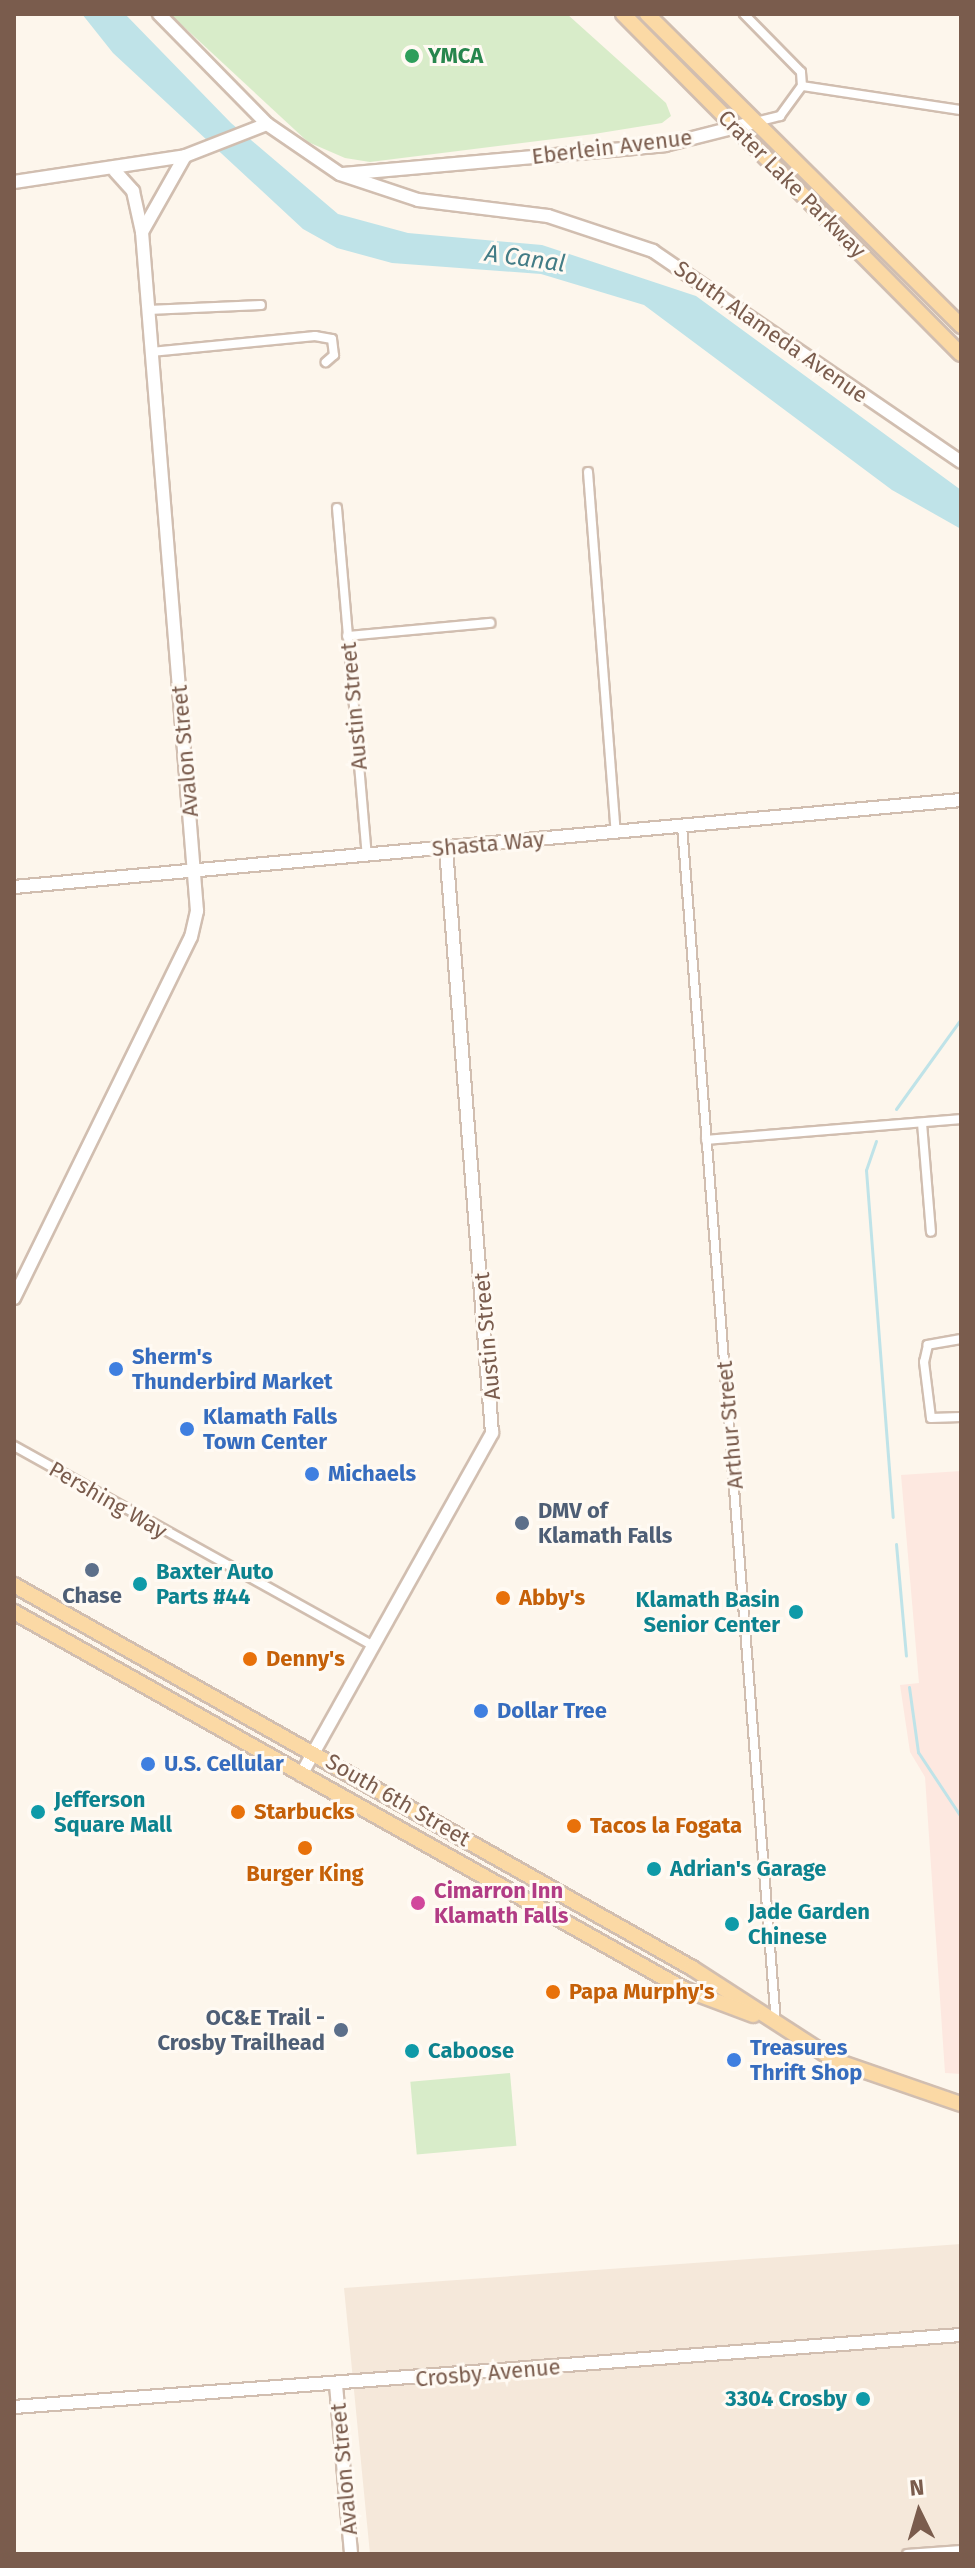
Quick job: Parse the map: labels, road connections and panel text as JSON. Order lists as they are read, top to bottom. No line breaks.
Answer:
{"streets":{"main road":["Crater Lake Parkway","South 6th Street"],"street":["Eberlein Avenue","South Alameda Avenue","Austin Street","Avalon Street","Shasta Way","Arthur Street","Pershing Way","Crosby Avenue"]},"crossings":[["Eberlein Avenue","Crater Lake Parkway"],["Eberlein Avenue","South Alameda Avenue"],["Austin Street","Shasta Way"],["Austin Street","Pershing Way"],["Austin Street","South 6th Street"],["Avalon Street","Shasta Way"],["Avalon Street","Crosby Avenue"],["Shasta Way","Arthur Street"],["Arthur Street","South 6th Street"]],"water":["A Canal"],"places":["YMCA","Sherm's Thunderbird Market","Klamath Falls Town Center","Michaels","DMV of Klamath Falls","Chase","Baxter Auto Parts #44","Abby's","Klamath Basin Senior Center","Denny's","Dollar Tree","U.S. Cellular","Jefferson Square Mall","Starbucks","Tacos la Fogata","Burger King","Adrian's Garage","Cimarron Inn Klamath Falls","Jade Garden Chinese","Papa Murphy's","OC&E Trail - Crosby Trailhead","Caboose","Treasures Thrift Shop","3304 Crosby"],"north":"top"}
